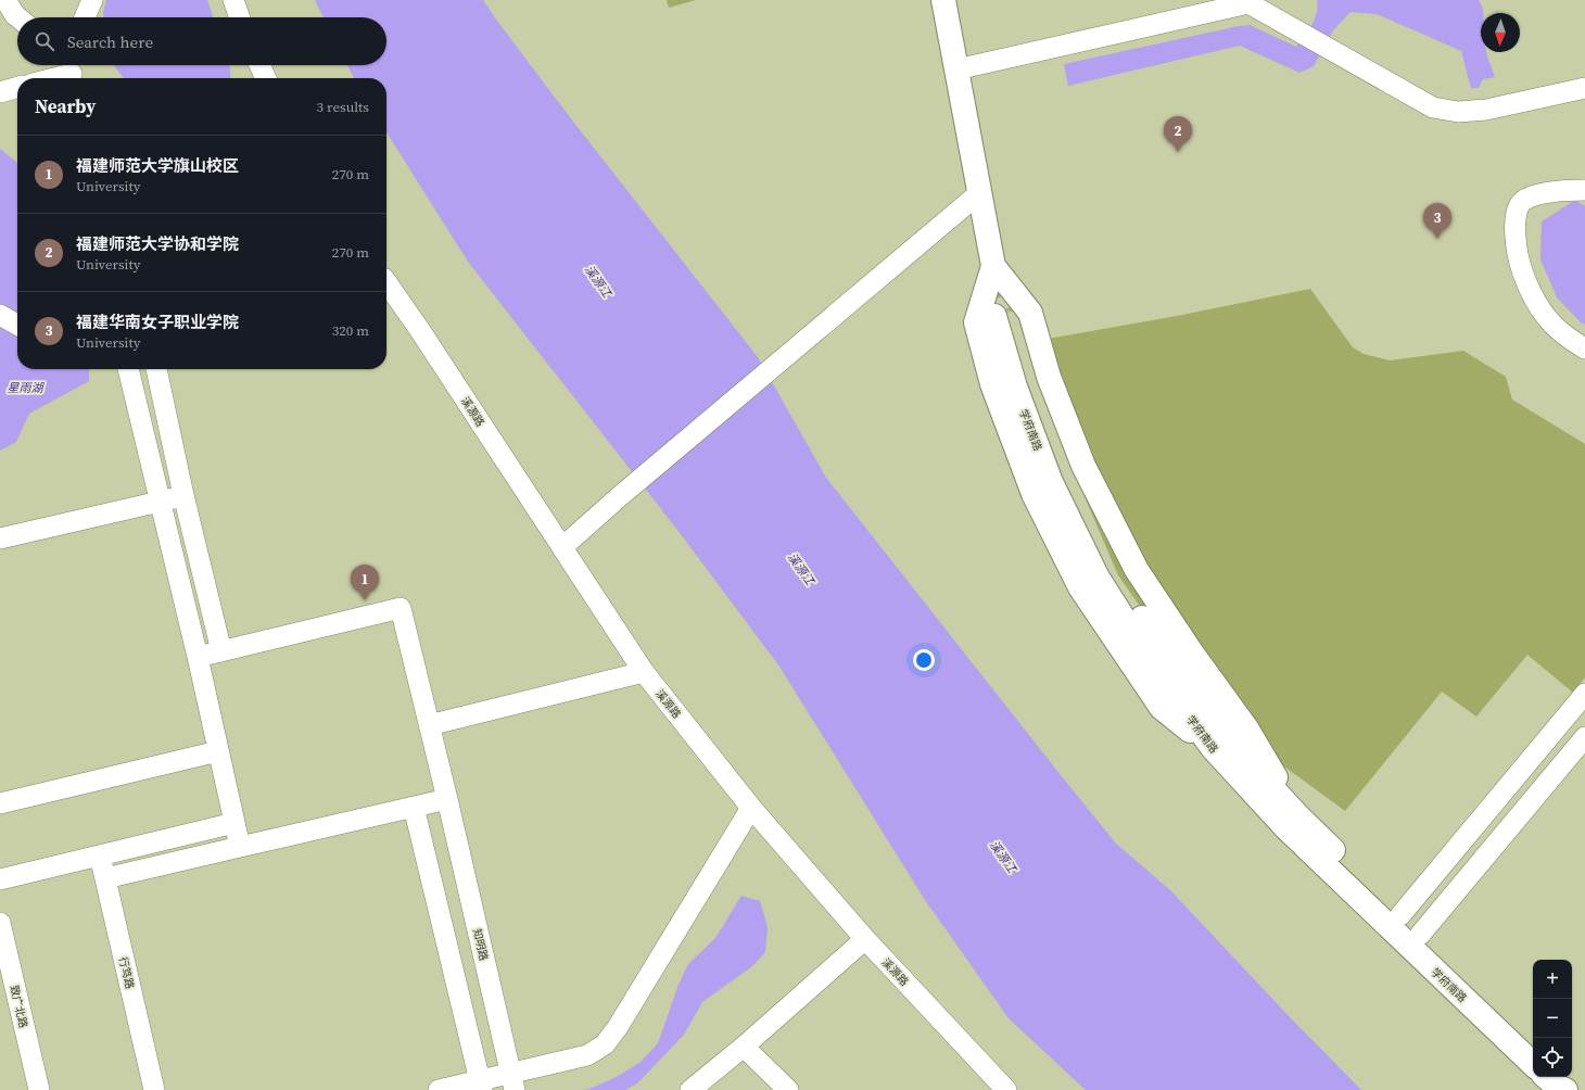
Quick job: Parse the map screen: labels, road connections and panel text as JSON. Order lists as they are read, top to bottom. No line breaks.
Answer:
{"streets":{"main road":["学府南路"],"street":["溪源路","知明路","行笃路","致广北路"]},"water":["溪源江","星雨湖"],"north":"bottom","page":{"search":"Search here","heading":["Nearby","3 results"],"pins":["2","3","1"],"list":[{"mark":"1","name":"福建师范大学旗山校区","note":"University","value":"270 m"},{"mark":"2","name":"福建师范大学协和学院","note":"University","value":"270 m"},{"mark":"3","name":"福建华南女子职业学院","note":"University","value":"320 m"}],"map_buttons":["+","−"]}}
